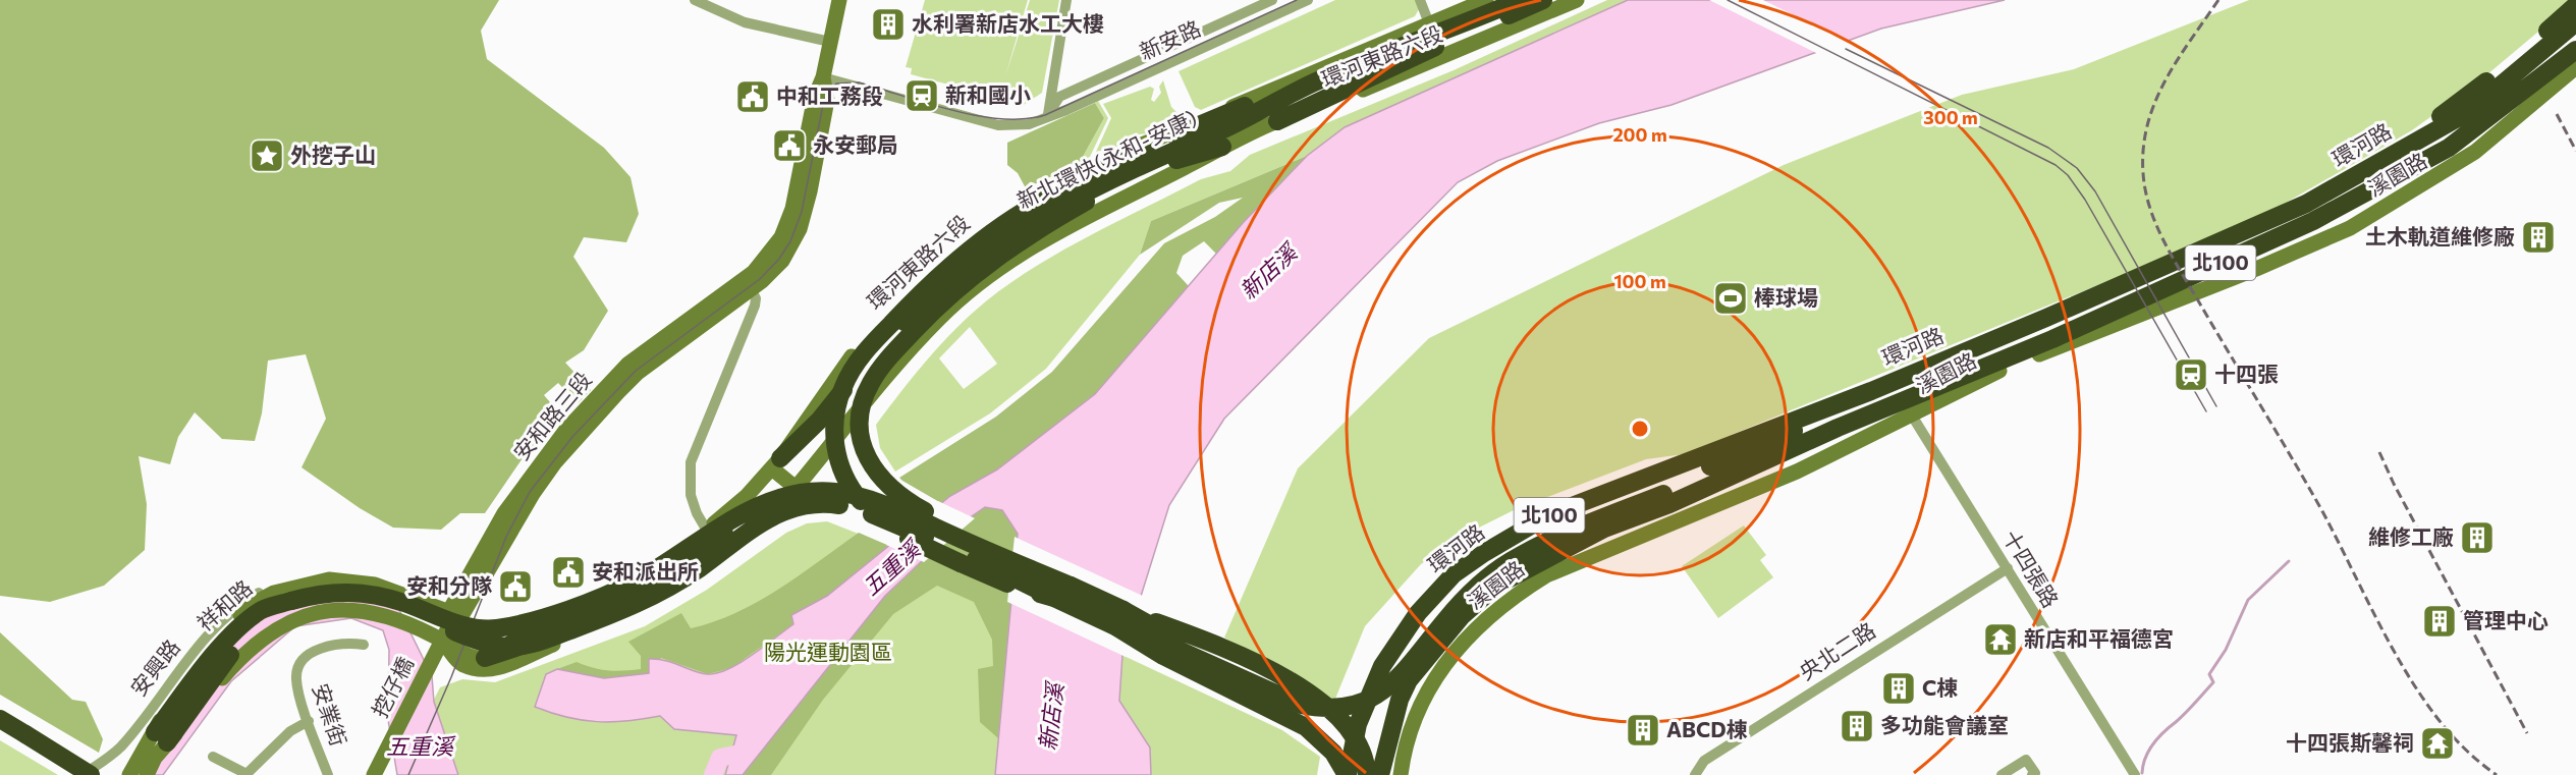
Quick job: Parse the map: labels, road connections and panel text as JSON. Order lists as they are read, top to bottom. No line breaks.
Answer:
{"streets":{"highway":["環河路","新北環快(永和-安康)","北100"],"main road":["環河東路六段","溪園路","安和路三段","挖仔橋"],"street":["新安路","十四張路","央北二路","安興路","安業街"]},"crossings":[["新安路","安和路三段"],["環河東路六段","新北環快(永和-安康)"],["環河東路六段","安和路三段"],["環河東路六段","挖仔橋"],["溪園路","十四張路"],["安和路三段","挖仔橋"],["十四張路","央北二路"]],"water":["新店溪","五重溪"],"parks":["陽光運動園區"],"places":{"building":["水利署新店水工大樓","土木軌道維修廠","維修工廠","管理中心","C棟","多功能會議室","ABCD棟"],"station":["新和國小","十四張"],"public building":["中和工務段","永安郵局","安和派出所","安和分隊"],"place":["外挖子山"],"sports":["棒球場"],"temple":["新店和平福德宮","十四張斯馨祠"]},"rings":["300 m","200 m","100 m"]}
